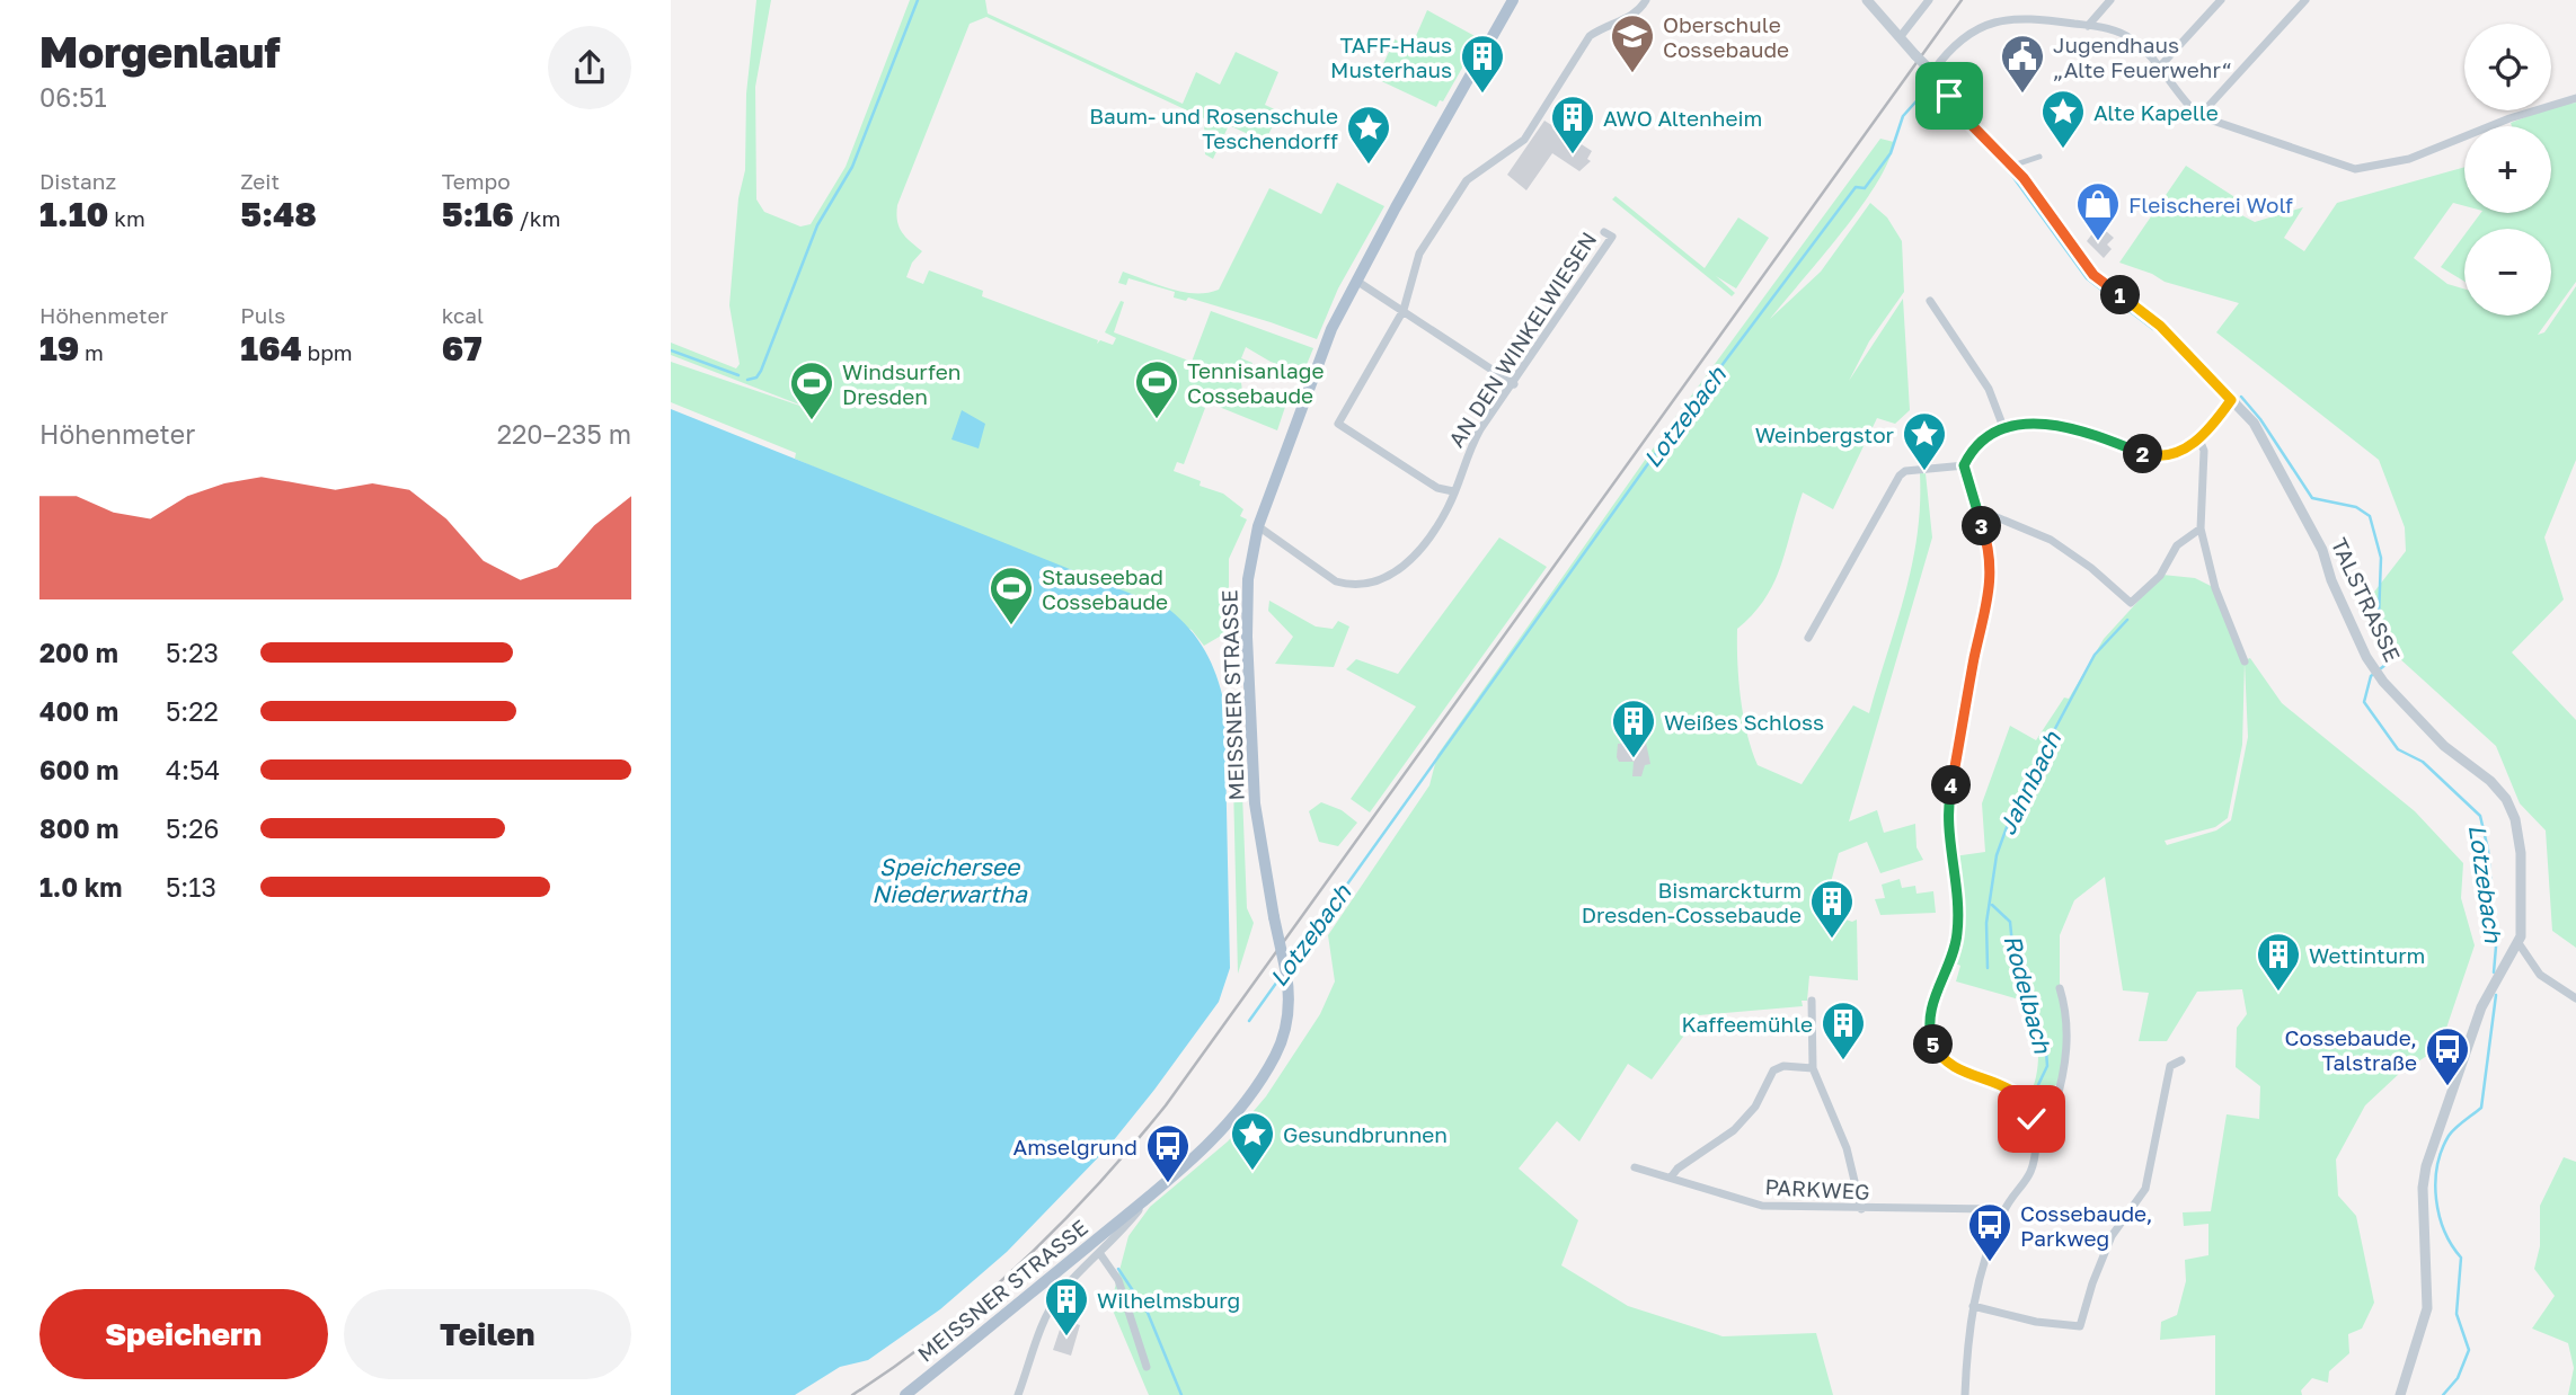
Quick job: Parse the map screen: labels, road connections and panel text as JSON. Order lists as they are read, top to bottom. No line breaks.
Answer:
{"streets":{"main road":["MEISSNER STRASSE"],"street":["AN DEN WINKELWIESEN","TALSTRASSE","PARKWEG"]},"crossings":[["AN DEN WINKELWIESEN","MEISSNER STRASSE"]],"water":["Lotzebach","Jahnbach","Speichersee Niederwartha","Rodelbach"],"places":{"school or university":["Oberschule Cossebaude"],"building":["TAFF-Haus Musterhaus","AWO Altenheim","Weißes Schloss","Bismarckturm Dresden-Cossebaude","Wettinturm","Kaffeemühle","Wilhelmsburg"],"public building":["Jugendhaus „Alte Feuerwehr“"],"place":["Alte Kapelle","Baum- und Rosenschule Teschendorff","Weinbergstor","Gesundbrunnen"],"shop":["Fleischerei Wolf"],"sports":["Tennisanlage Cossebaude","Windsurfen Dresden","Stauseebad Cossebaude"],"bus stop":["Cossebaude, Talstraße","Amselgrund","Cossebaude, Parkweg"]},"page":{"heading":["Morgenlauf","06:51"],"map_buttons":["+","−"],"stats":[["Distanz","1.10 km"],["Zeit","5:48"],["Tempo","5:16 /km"],["Höhenmeter","19 m"],["Puls","164 bpm"],["kcal","67"]],"pins":["1","2","3","4","5"],"chart":["Höhenmeter","220–235 m"],"list":[{"name":"200 m","note":"5:23"},{"name":"400 m","note":"5:22"},{"name":"600 m","note":"4:54"},{"name":"800 m","note":"5:26"},{"name":"1.0 km","note":"5:13"}],"buttons":["Speichern","Teilen"]}}
